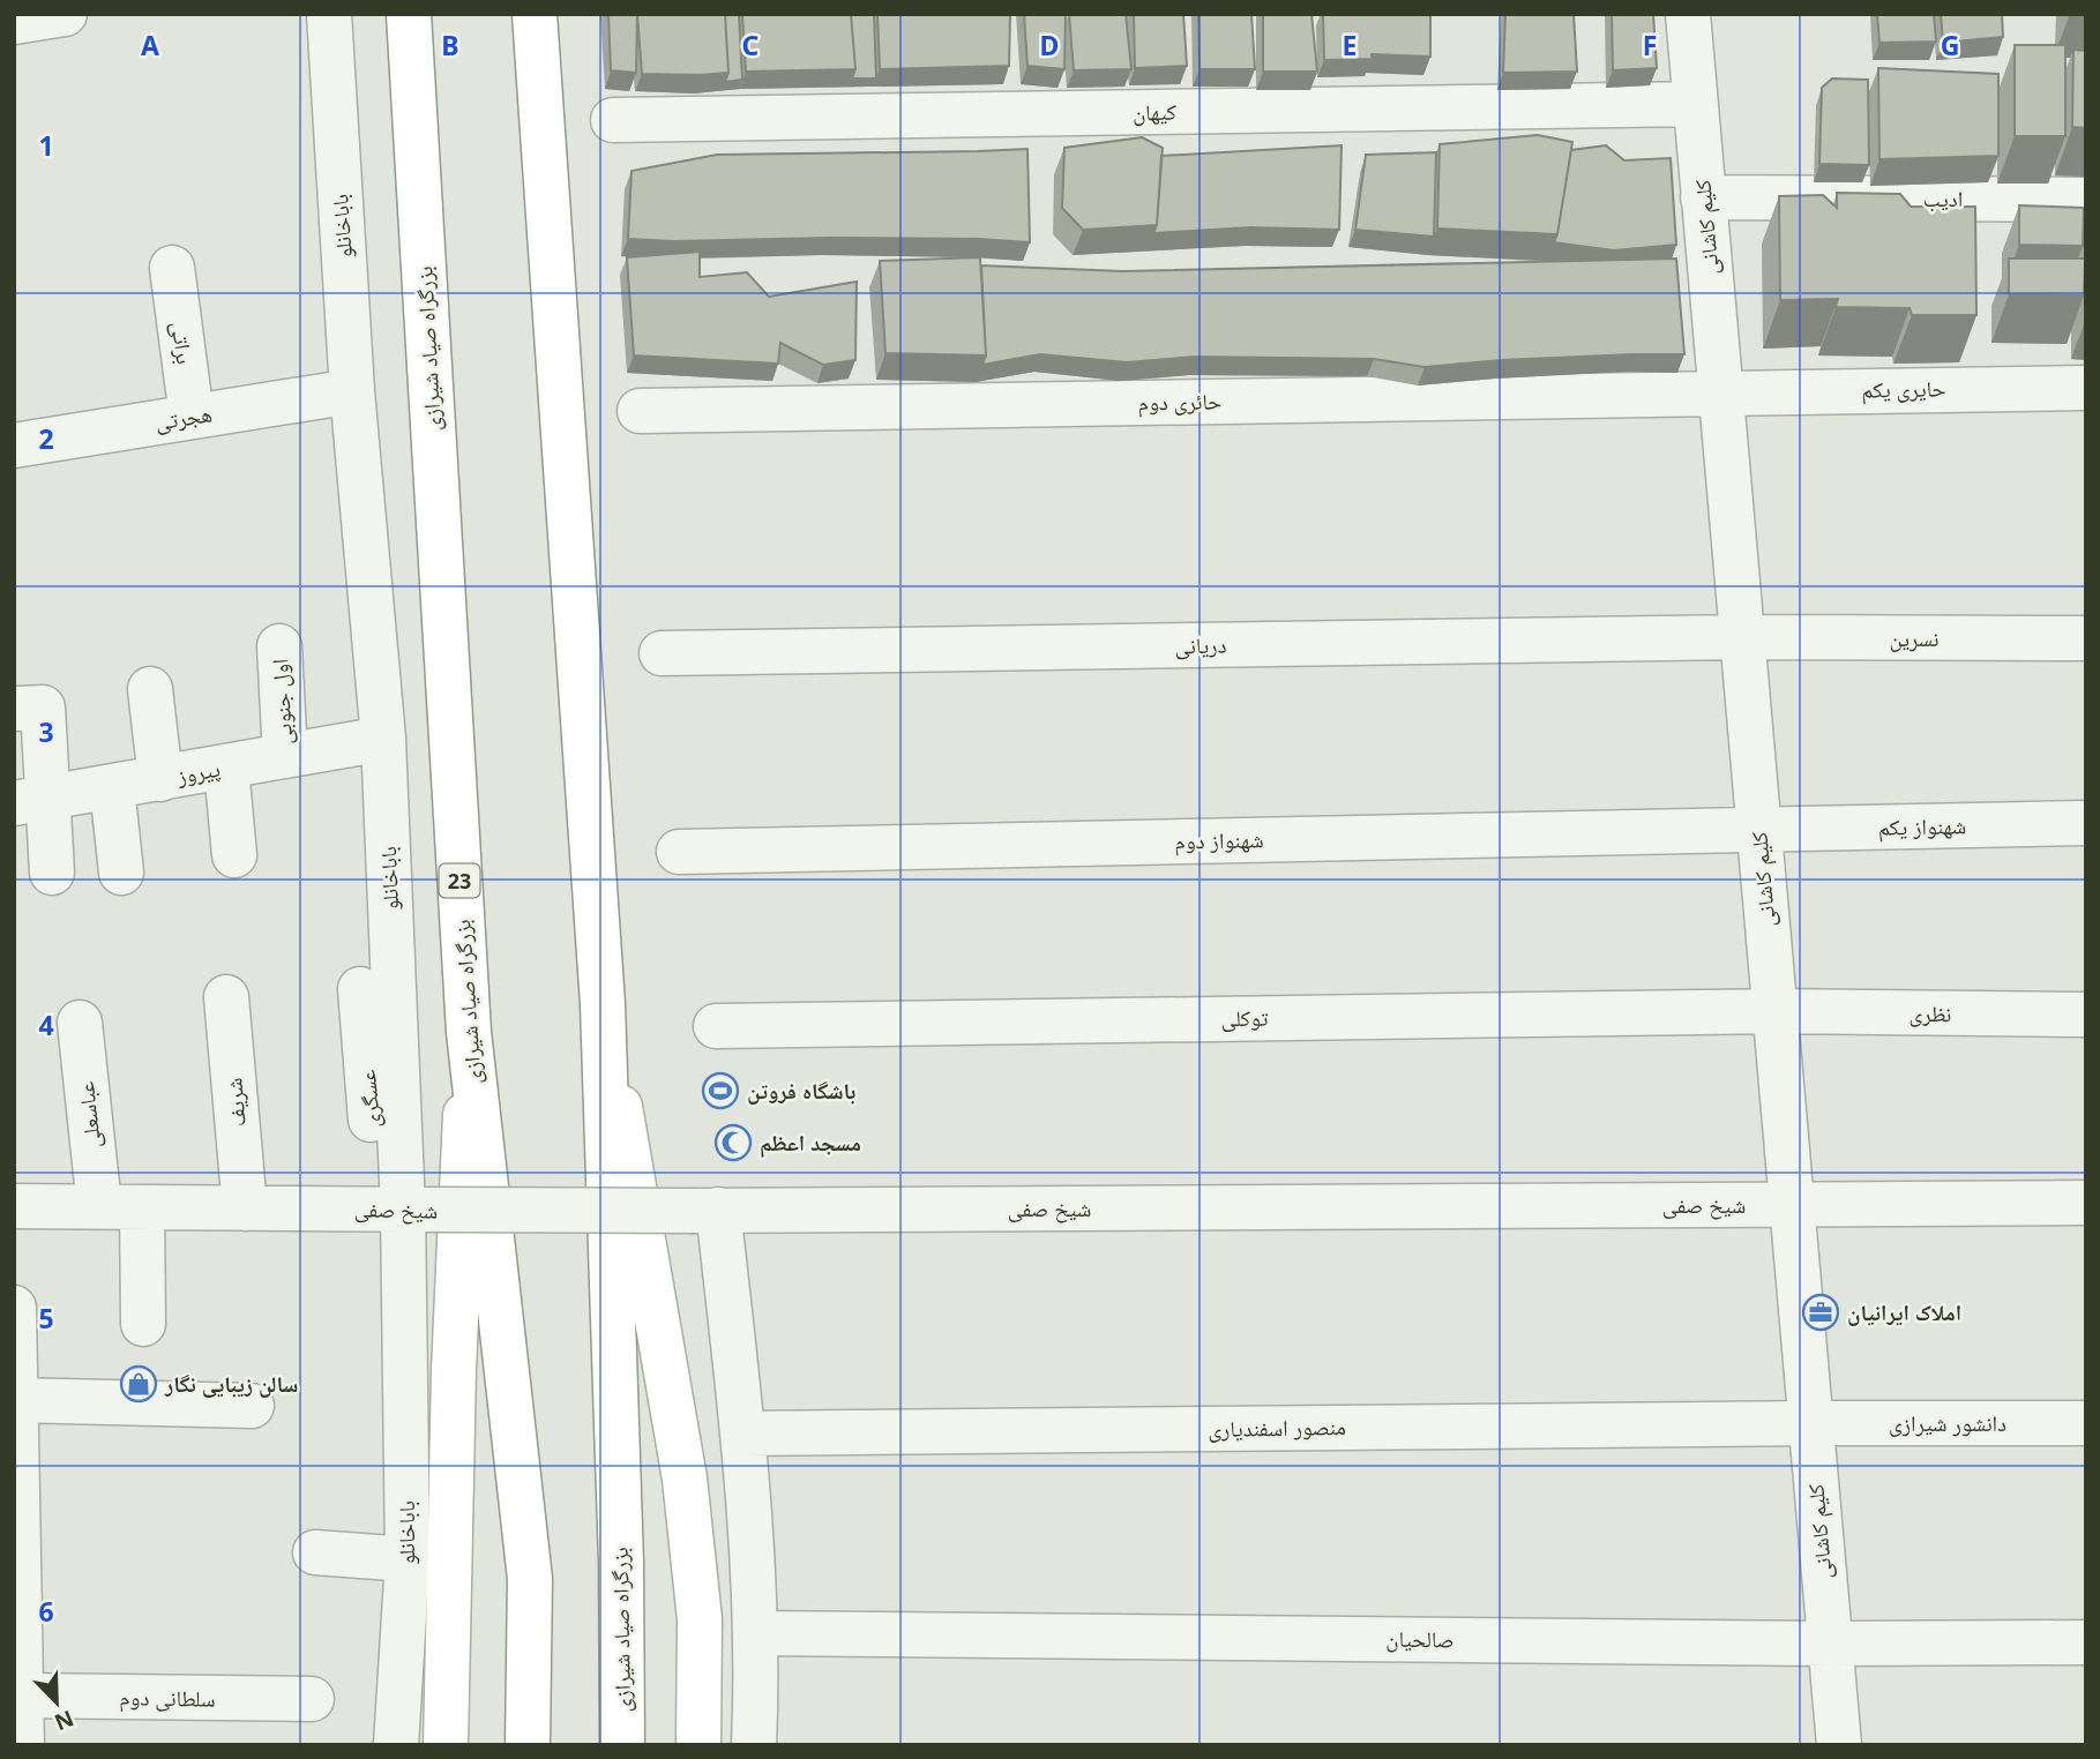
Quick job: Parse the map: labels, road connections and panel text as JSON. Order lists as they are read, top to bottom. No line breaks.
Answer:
{"streets":{"main road":["بزرگراه صیاد شیرازی","23"],"street":["کیهان","ادیب","باباخانلو","کلیم کاشانی","براتی","حایری یکم","حائری دوم","هجرتی","نسرین","دریانی","اول جنوبی","پیروز","شهنواز یکم","شهنواز دوم","نظری","توکلی","عسگری","شریف","عباسعلی","شیخ صفی","دانشور شیرازی","منصور اسفندیاری","صالحیان","سلطانی دوم"]},"crossings":[["کیهان","کلیم کاشانی"],["ادیب","کلیم کاشانی"],["باباخانلو","هجرتی"],["باباخانلو","پیروز"],["باباخانلو","عسگری"],["باباخانلو","شیخ صفی"],["کلیم کاشانی","حایری یکم"],["کلیم کاشانی","حائری دوم"],["کلیم کاشانی","نسرین"],["کلیم کاشانی","دریانی"],["کلیم کاشانی","شهنواز یکم"],["کلیم کاشانی","شهنواز دوم"],["کلیم کاشانی","نظری"],["کلیم کاشانی","توکلی"],["کلیم کاشانی","شیخ صفی"],["کلیم کاشانی","دانشور شیرازی"],["کلیم کاشانی","منصور اسفندیاری"],["کلیم کاشانی","صالحیان"],["براتی","هجرتی"],["حایری یکم","حائری دوم"],["نسرین","دریانی"],["اول جنوبی","پیروز"],["شهنواز یکم","شهنواز دوم"],["نظری","توکلی"],["عسگری","شیخ صفی"],["شریف","شیخ صفی"],["عباسعلی","شیخ صفی"],["دانشور شیرازی","منصور اسفندیاری"]],"places":{"sports":["باشگاه فروتن"],"mosque":["مسجد اعظم"],"office":["املاک ایرانیان"],"shop":["سالن زیبایی نگار"]},"north":"bottom right","grid":{"columns":["A","B","C","D","E","F","G"],"rows":["1","2","3","4","5","6"]}}
